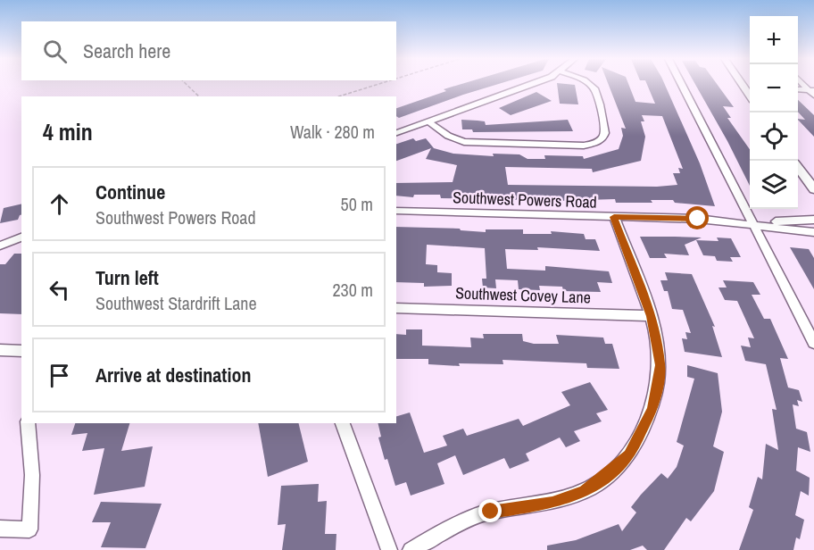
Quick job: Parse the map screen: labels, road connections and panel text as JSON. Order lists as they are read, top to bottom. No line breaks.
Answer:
{"streets":{"street":["Southwest Powers Road","Southwest Covey Lane"]},"page":{"map_buttons":["+","−"],"search":"Search here","heading":["4 min","Walk · 280 m"],"list":[["Continue","Southwest Powers Road","50 m"],["Turn left","Southwest Stardrift Lane","230 m"],"Arrive at destination"]}}
